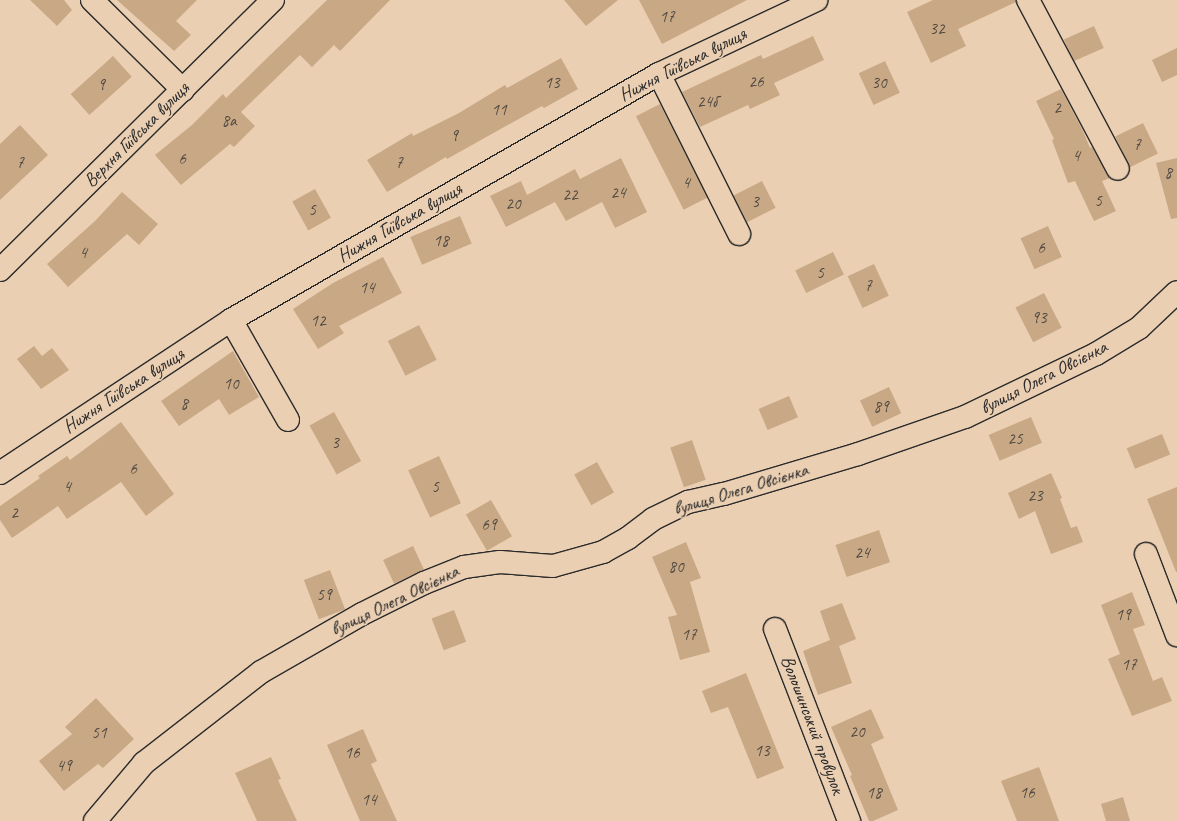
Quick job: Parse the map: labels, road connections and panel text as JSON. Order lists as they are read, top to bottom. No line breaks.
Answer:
{"streets":{"street":["Нижня Гиївська вулиця","Верхня Гиївська вулиця","вулиця Олега Овсієнка","Волошинський провулок"]},"house_numbers":["17","32","26","13","30","9","24б","2","11","8а","9","7","4","6","7","7","8","4","24","22","5","3","20","5","18","6","4","5","7","14","93","12","10","8","89","25","3","6","4","5","23","2","69","24","80","59","19","17","17","20","51","13","16","49","18","16","14"]}
